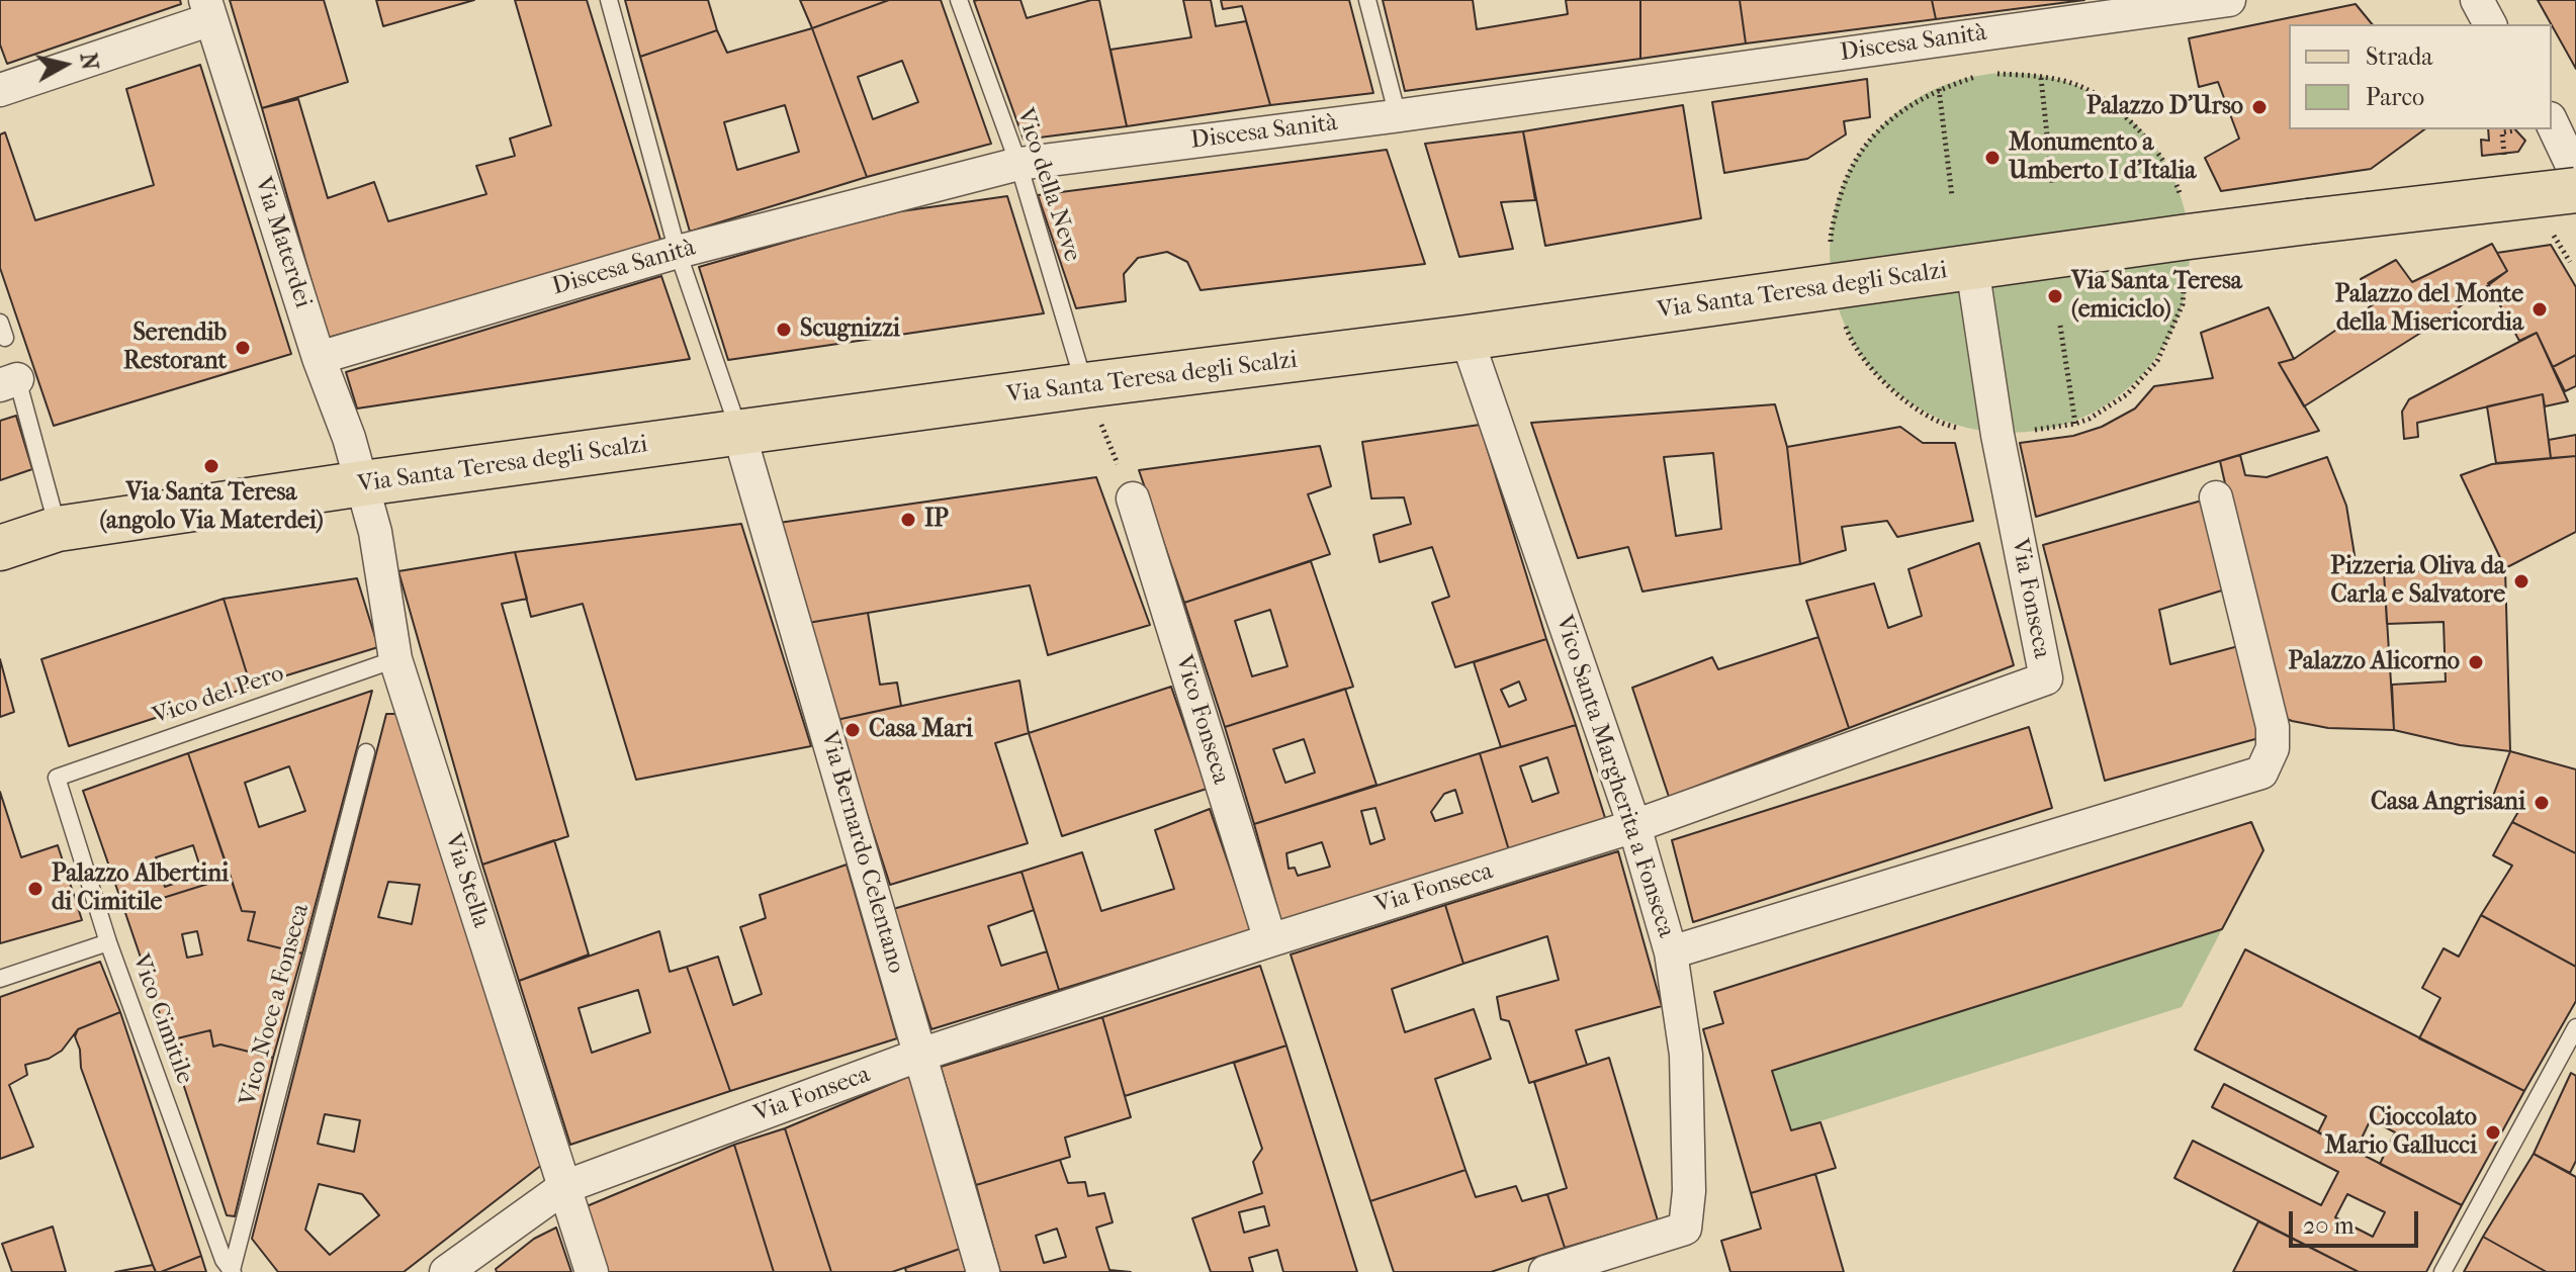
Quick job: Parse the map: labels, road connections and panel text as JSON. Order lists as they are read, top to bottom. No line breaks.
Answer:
{"streets":{"main road":["Via Santa Teresa degli Scalzi"],"street":["Discesa Sanità","Via Materdei","Via Fonseca","Vico Fonseca","Vico Santa Margherita a Fonseca","Via Bernardo Celentano","Via Stella"],"lane":["Vico della Neve","Vico del Pero","Vico Noce a Fonseca","Vico Cimitile"]},"crossings":[["Discesa Sanità","Vico della Neve"],["Discesa Sanità","Via Materdei"],["Vico della Neve","Via Santa Teresa degli Scalzi"],["Via Materdei","Via Santa Teresa degli Scalzi"],["Via Materdei","Via Stella"],["Via Santa Teresa degli Scalzi","Via Fonseca"],["Via Santa Teresa degli Scalzi","Vico Santa Margherita a Fonseca"],["Via Santa Teresa degli Scalzi","Via Bernardo Celentano"],["Via Santa Teresa degli Scalzi","Via Stella"],["Via Fonseca","Vico Fonseca"],["Via Fonseca","Vico Santa Margherita a Fonseca"],["Via Fonseca","Via Bernardo Celentano"],["Via Fonseca","Via Stella"],["Vico del Pero","Via Stella"],["Vico del Pero","Vico Cimitile"],["Vico Noce a Fonseca","Vico Cimitile"]],"places":["Palazzo D'Urso","Monumento a Umberto I d'Italia","Via Santa Teresa (emiciclo)","Palazzo del Monte della Misericordia","Scugnizzi","Serendib Restorant","Via Santa Teresa (angolo Via Materdei)","IP","Pizzeria Oliva da Carla e Salvatore","Palazzo Alicorno","Casa Mari","Casa Angrisani","Palazzo Albertini di Cimitile","Cioccolato Mario Gallucci"],"legend":["Strada","Parco"],"scale_bar":"20 m","north":"right"}
